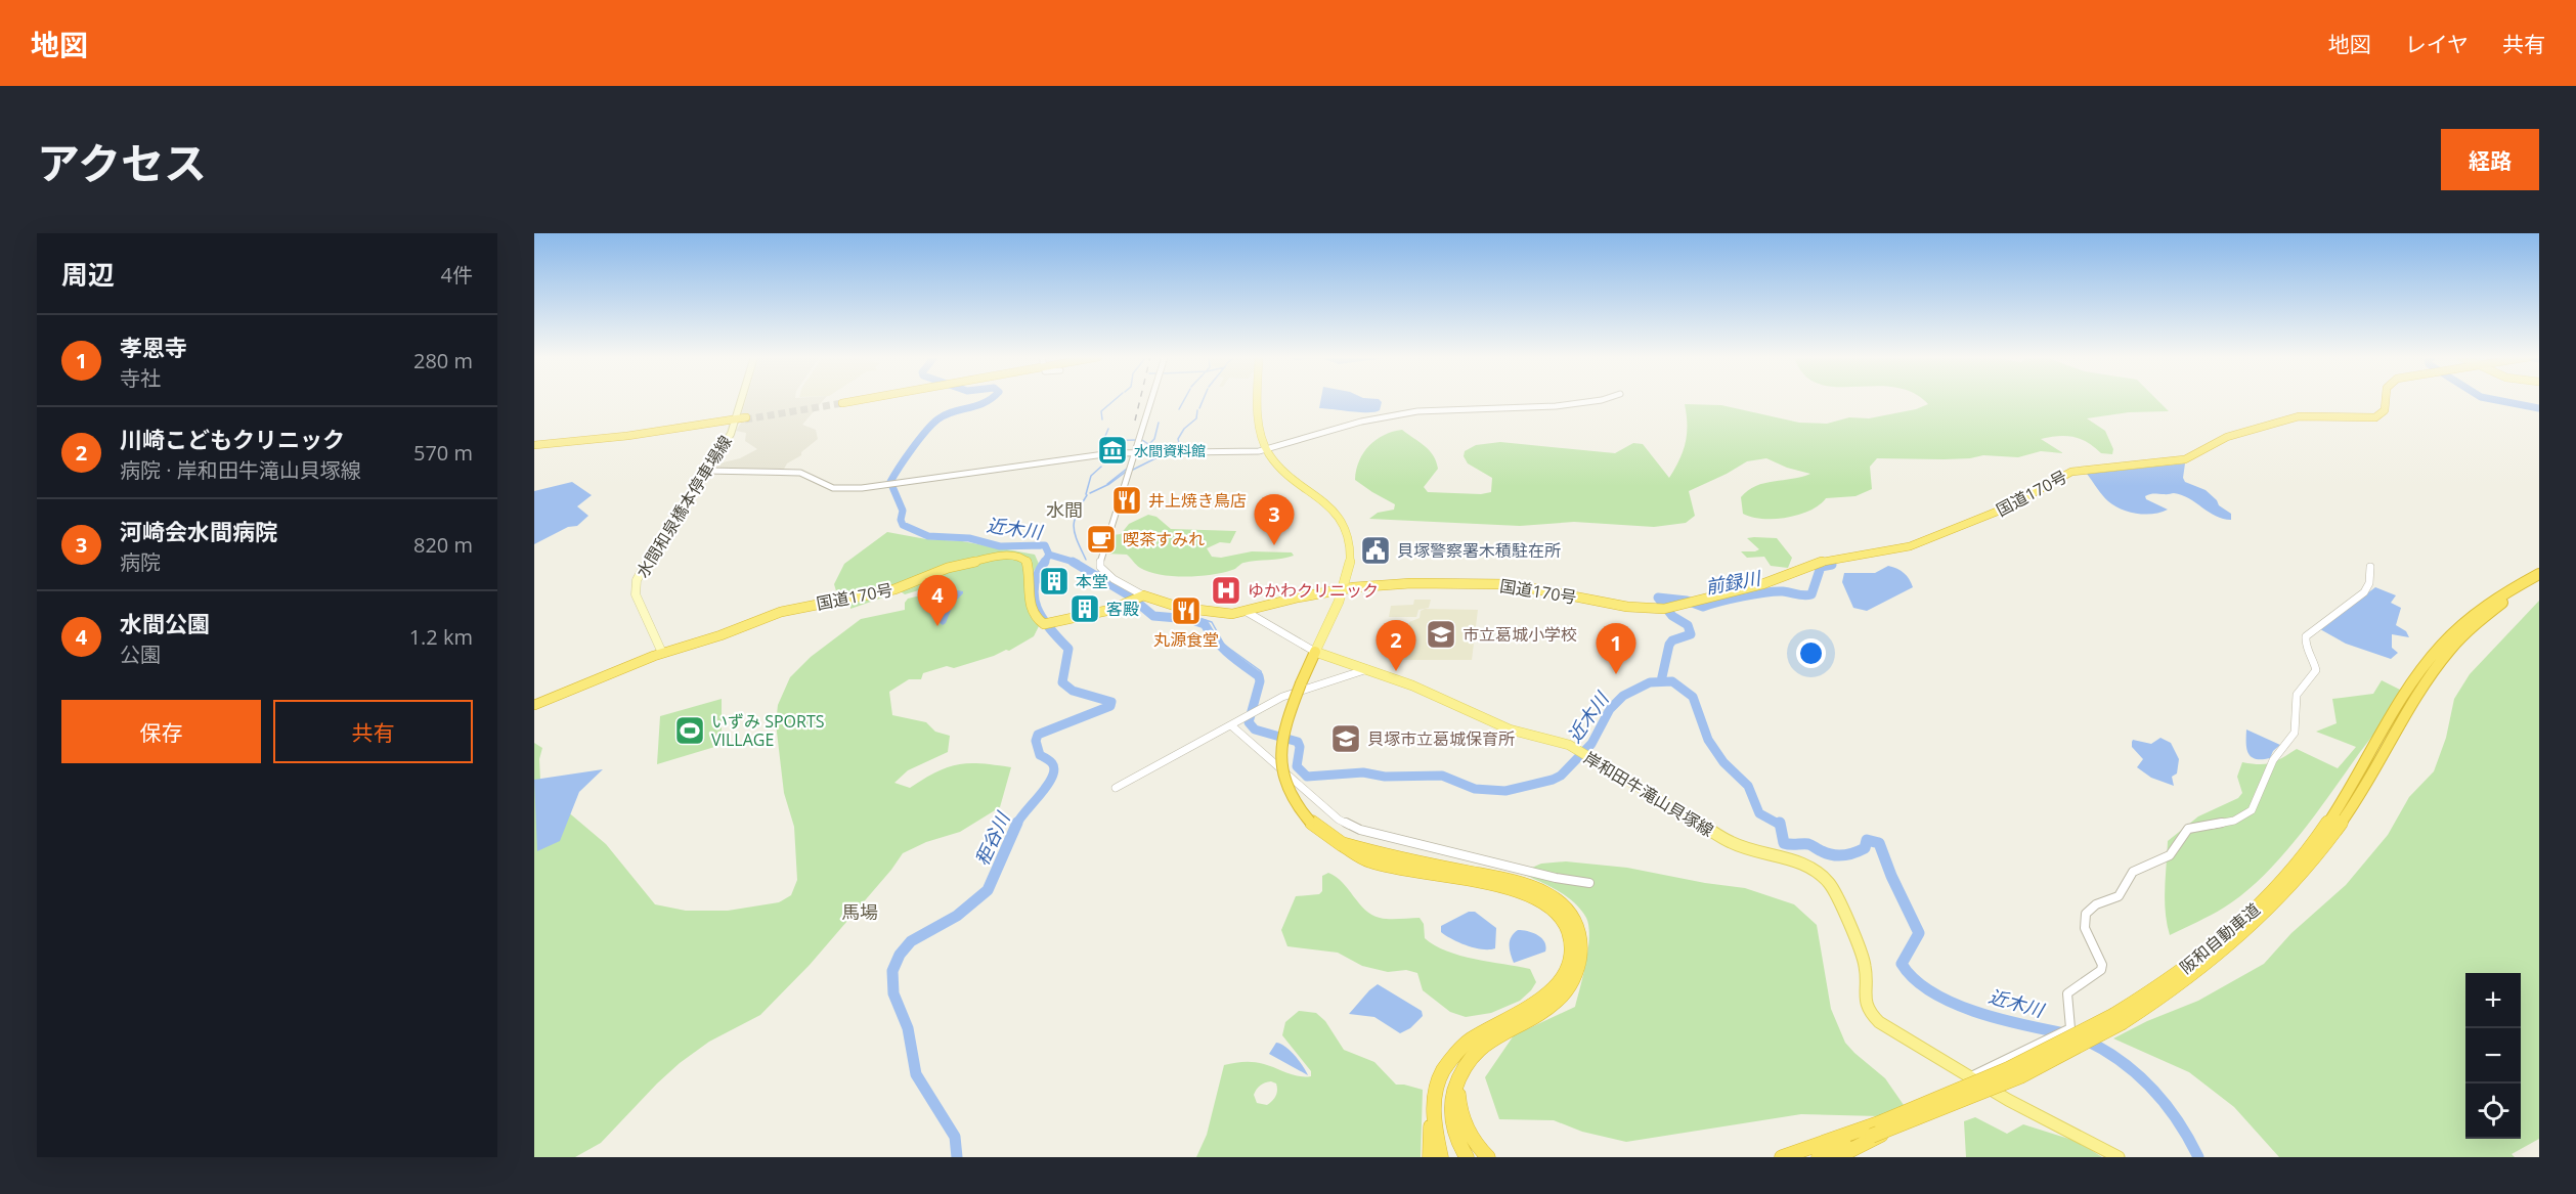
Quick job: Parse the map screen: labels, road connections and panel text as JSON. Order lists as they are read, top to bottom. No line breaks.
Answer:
{"streets":{"highway":["国道170号","阪和自動車道"],"main road":["水間和泉橋本停車場線","岸和田牛滝山貝塚線"]},"crossings":[["国道170号","水間和泉橋本停車場線"]],"districts":["水間","馬場"],"water":["近木川","前録川","秬谷川"],"places":{"museum":["水間資料館"],"restaurant":["井上焼き鳥店","丸源食堂"],"cafe":["喫茶すみれ"],"public building":["貝塚警察署木積駐在所"],"building":["本堂","客殿"],"hospital":["ゆかわクリニック"],"school or university":["市立葛城小学校","貝塚市立葛城保育所"],"sports":["いずみ SPORTS VILLAGE"]},"page":{"header":"地図","nav":["地図","レイヤ","共有"],"title":"アクセス","buttons":["経路",["保存","共有"]],"heading":["周辺","4件"],"list":[{"mark":"1","name":"孝恩寺","note":"寺社","value":"280 m"},{"mark":"2","name":"川崎こどもクリニック","note":"病院 · 岸和田牛滝山貝塚線","value":"570 m"},{"mark":"3","name":"河崎会水間病院","note":"病院","value":"820 m"},{"mark":"4","name":"水間公園","note":"公園","value":"1.2 km"}],"pins":["3","4","2","1"],"map_buttons":["+","−"]}}
